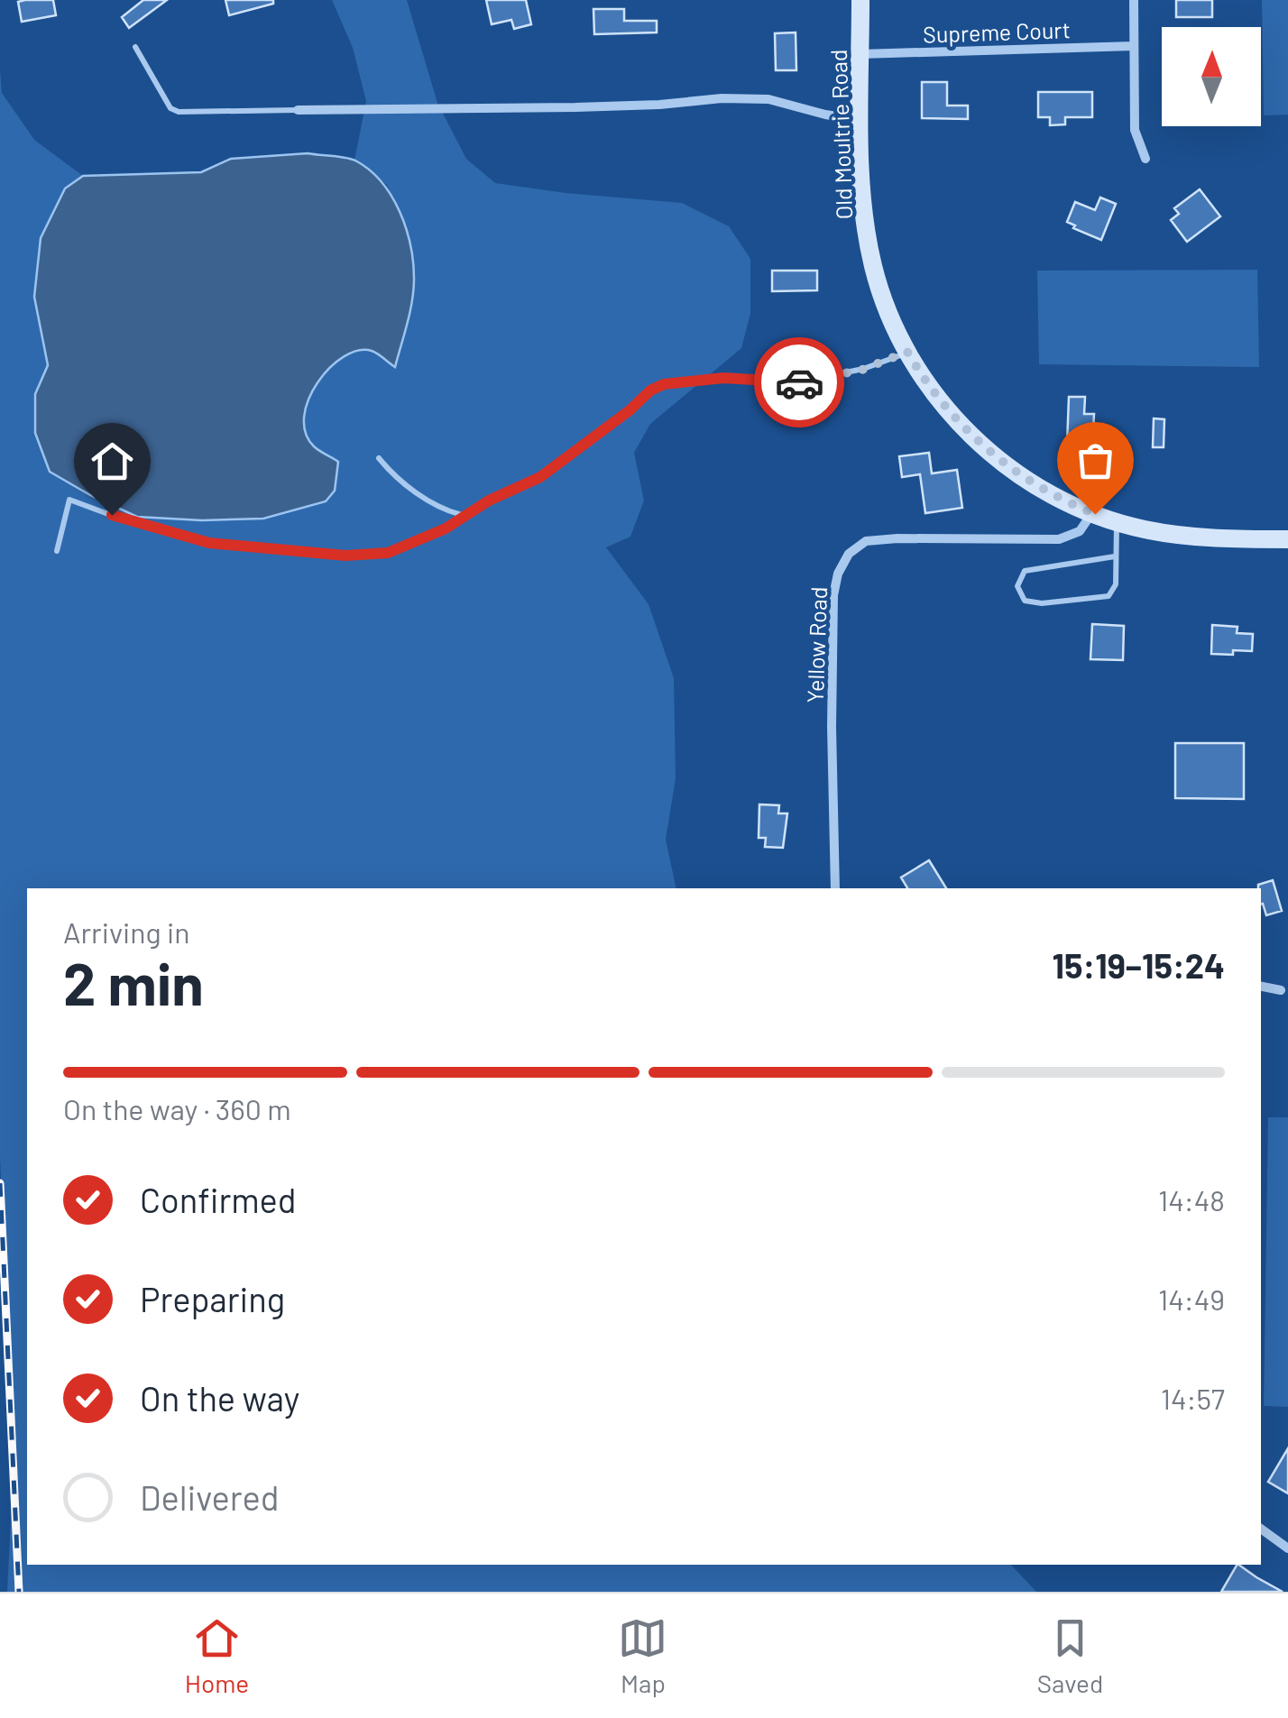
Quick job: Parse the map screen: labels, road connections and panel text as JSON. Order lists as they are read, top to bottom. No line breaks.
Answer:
{"streets":{"main road":["Old Moultrie Road"],"street":["Supreme Court","Yellow Road"]},"crossings":[["Supreme Court","Old Moultrie Road"],["Old Moultrie Road","Yellow Road"]],"north":"top","page":{"heading":["2 min","Arriving in","15:19–15:24"],"bar":"On the way · 360 m","list":[["Confirmed","14:48"],["Preparing","14:49"],["On the way","14:57"],"Delivered"],"tabs":["Home","Map","Saved"]}}
